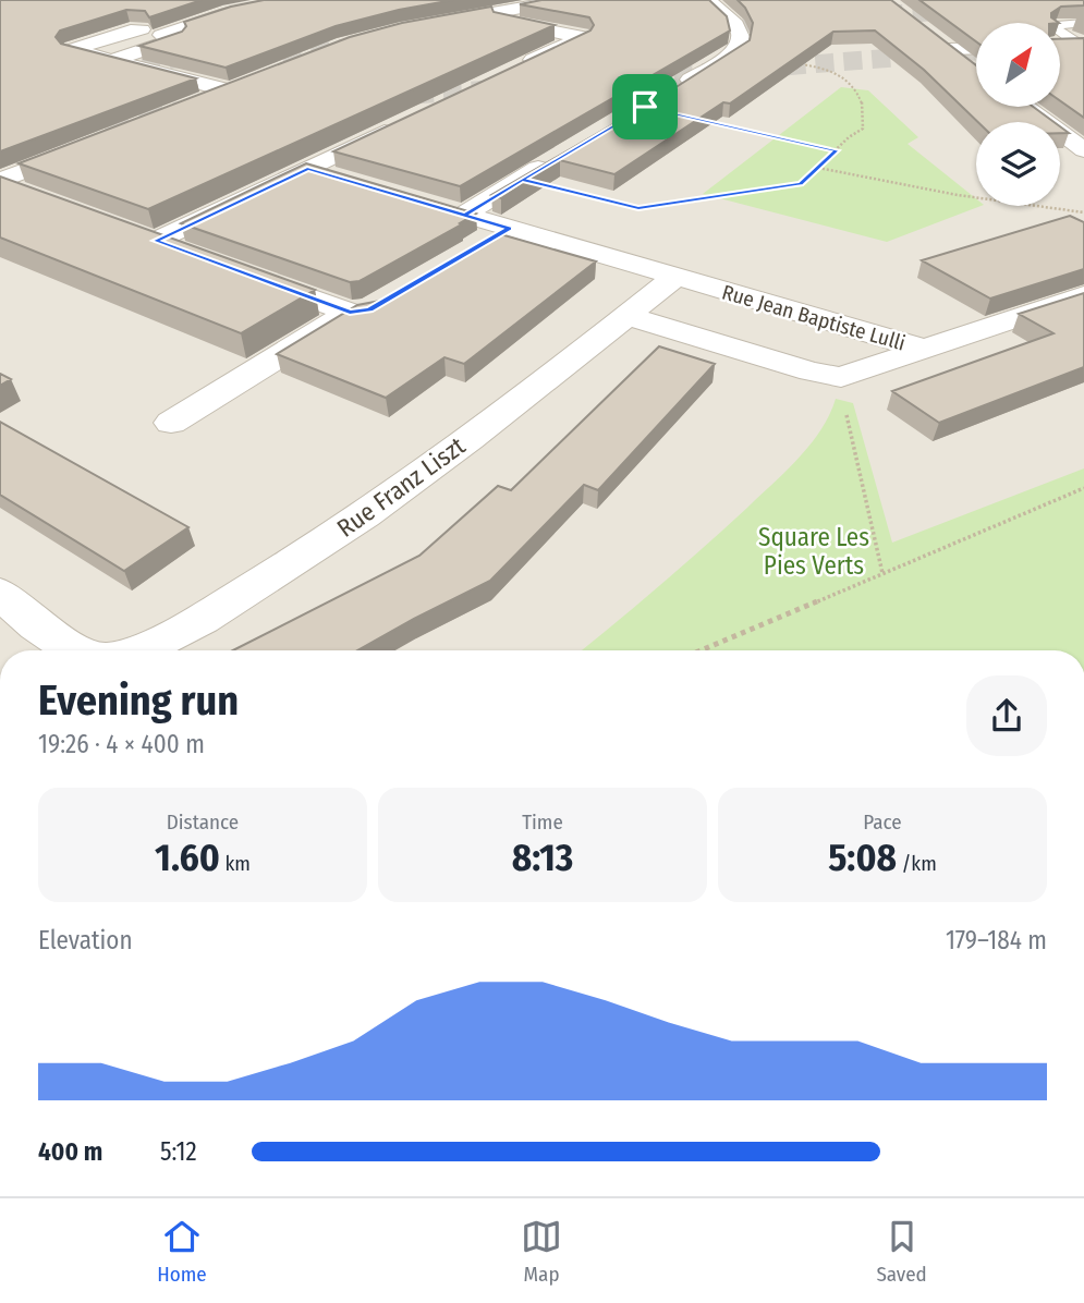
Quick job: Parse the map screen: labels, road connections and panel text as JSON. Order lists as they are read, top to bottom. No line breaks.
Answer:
{"streets":{"street":["Rue Jean Baptiste Lulli","Rue Franz Liszt"]},"crossings":[["Rue Jean Baptiste Lulli","Rue Franz Liszt"]],"parks":["Square Les Pies Verts"],"north":"top right","page":{"heading":["Evening run","19:26 · 4 × 400 m"],"stats":[["Distance","1.60 km"],["Time","8:13"],["Pace","5:08 /km"]],"chart":["Elevation","179–184 m"],"list":[{"name":"400 m","note":"5:12"}],"tabs":["Home","Map","Saved"]}}
